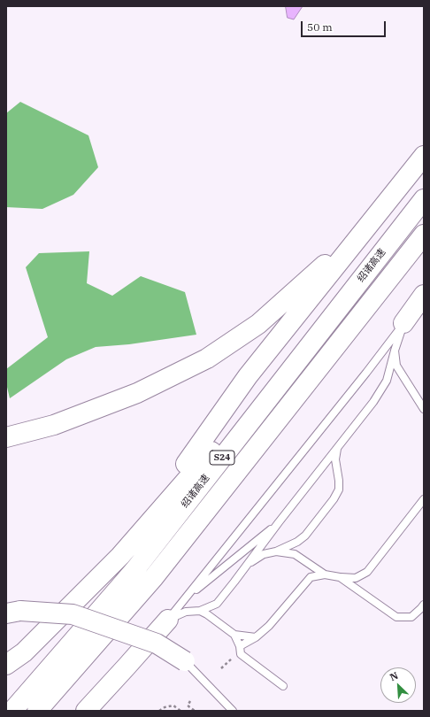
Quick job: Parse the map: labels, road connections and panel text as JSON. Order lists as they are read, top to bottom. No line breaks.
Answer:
{"streets":{"highway":["绍诸高速","S24"]},"scale_bar":"50 m","north":"top left"}
